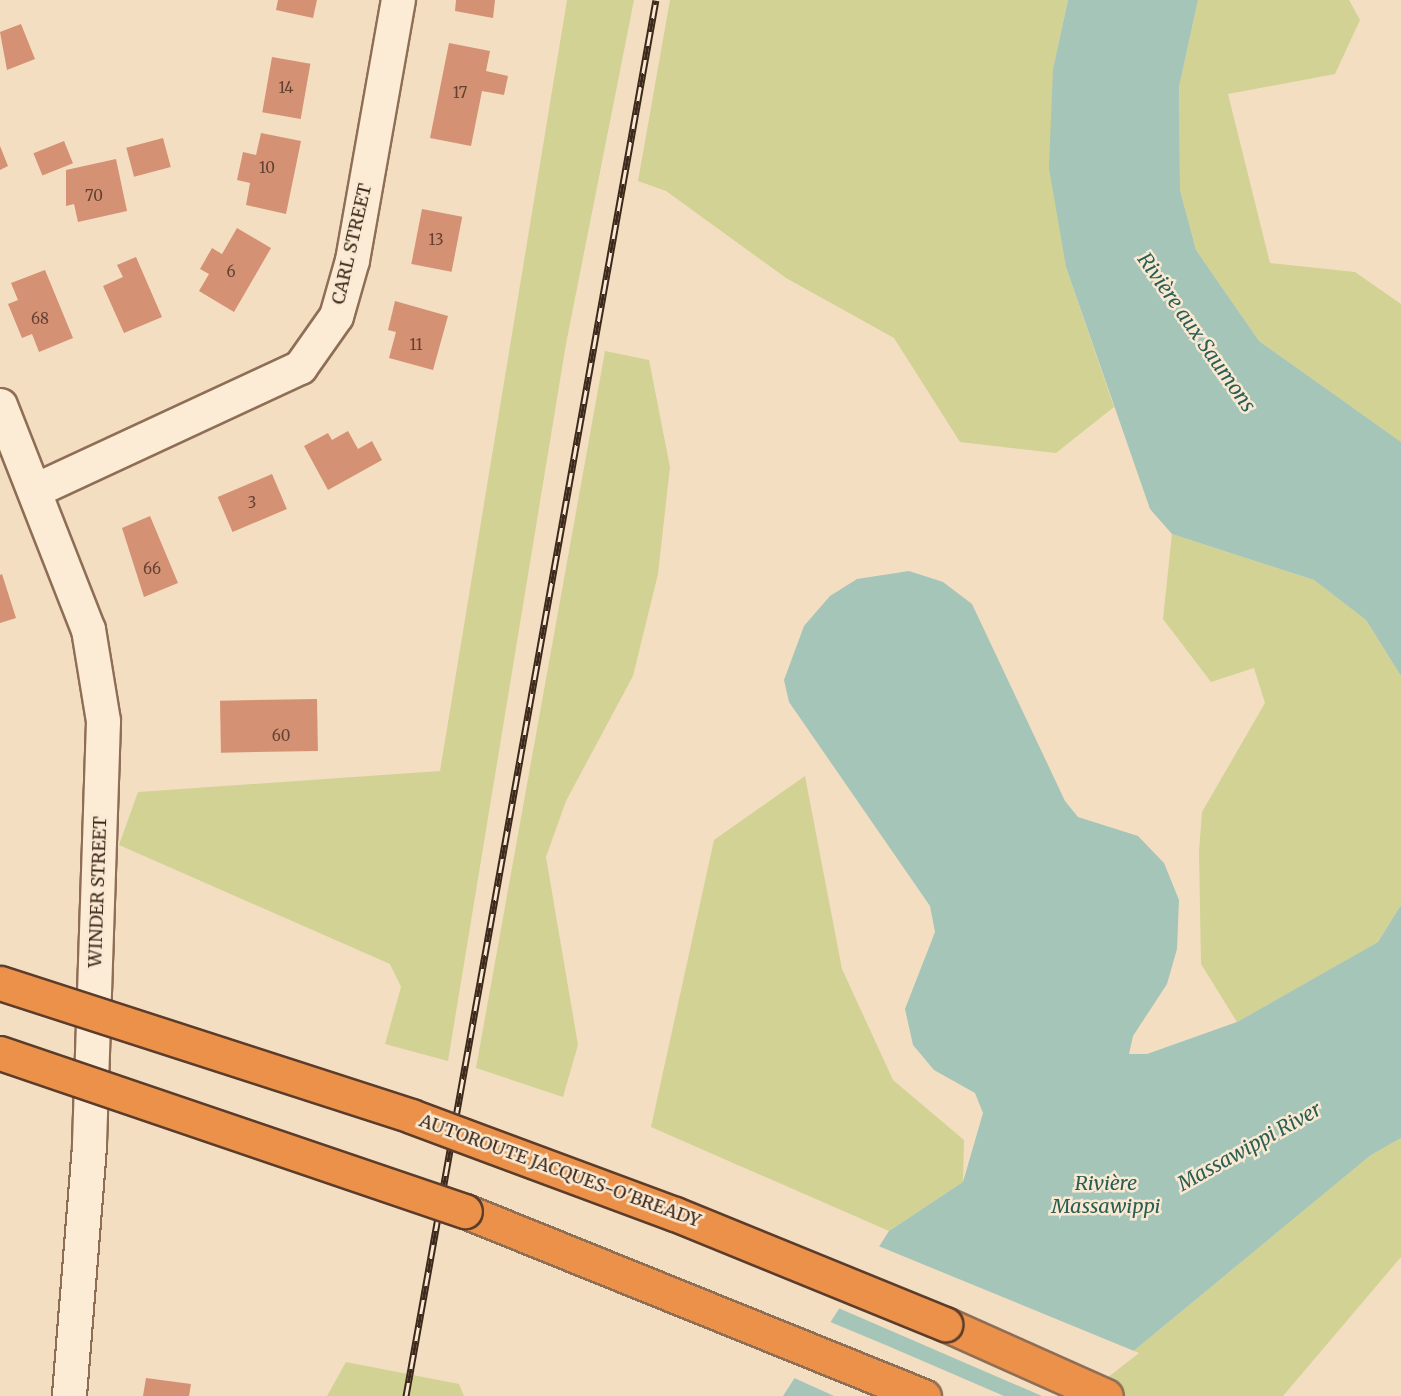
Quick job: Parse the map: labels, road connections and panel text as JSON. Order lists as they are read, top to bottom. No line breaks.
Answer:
{"streets":{"highway":["AUTOROUTE JACQUES-O'BREADY"],"street":["CARL STREET","WINDER STREET"]},"crossings":[["CARL STREET","WINDER STREET"]],"water":["Rivière aux Saumons","Massawippi River","Rivière Massawippi"],"house_numbers":["14","17","10","70","13","6","68","11","3","66","60"]}
